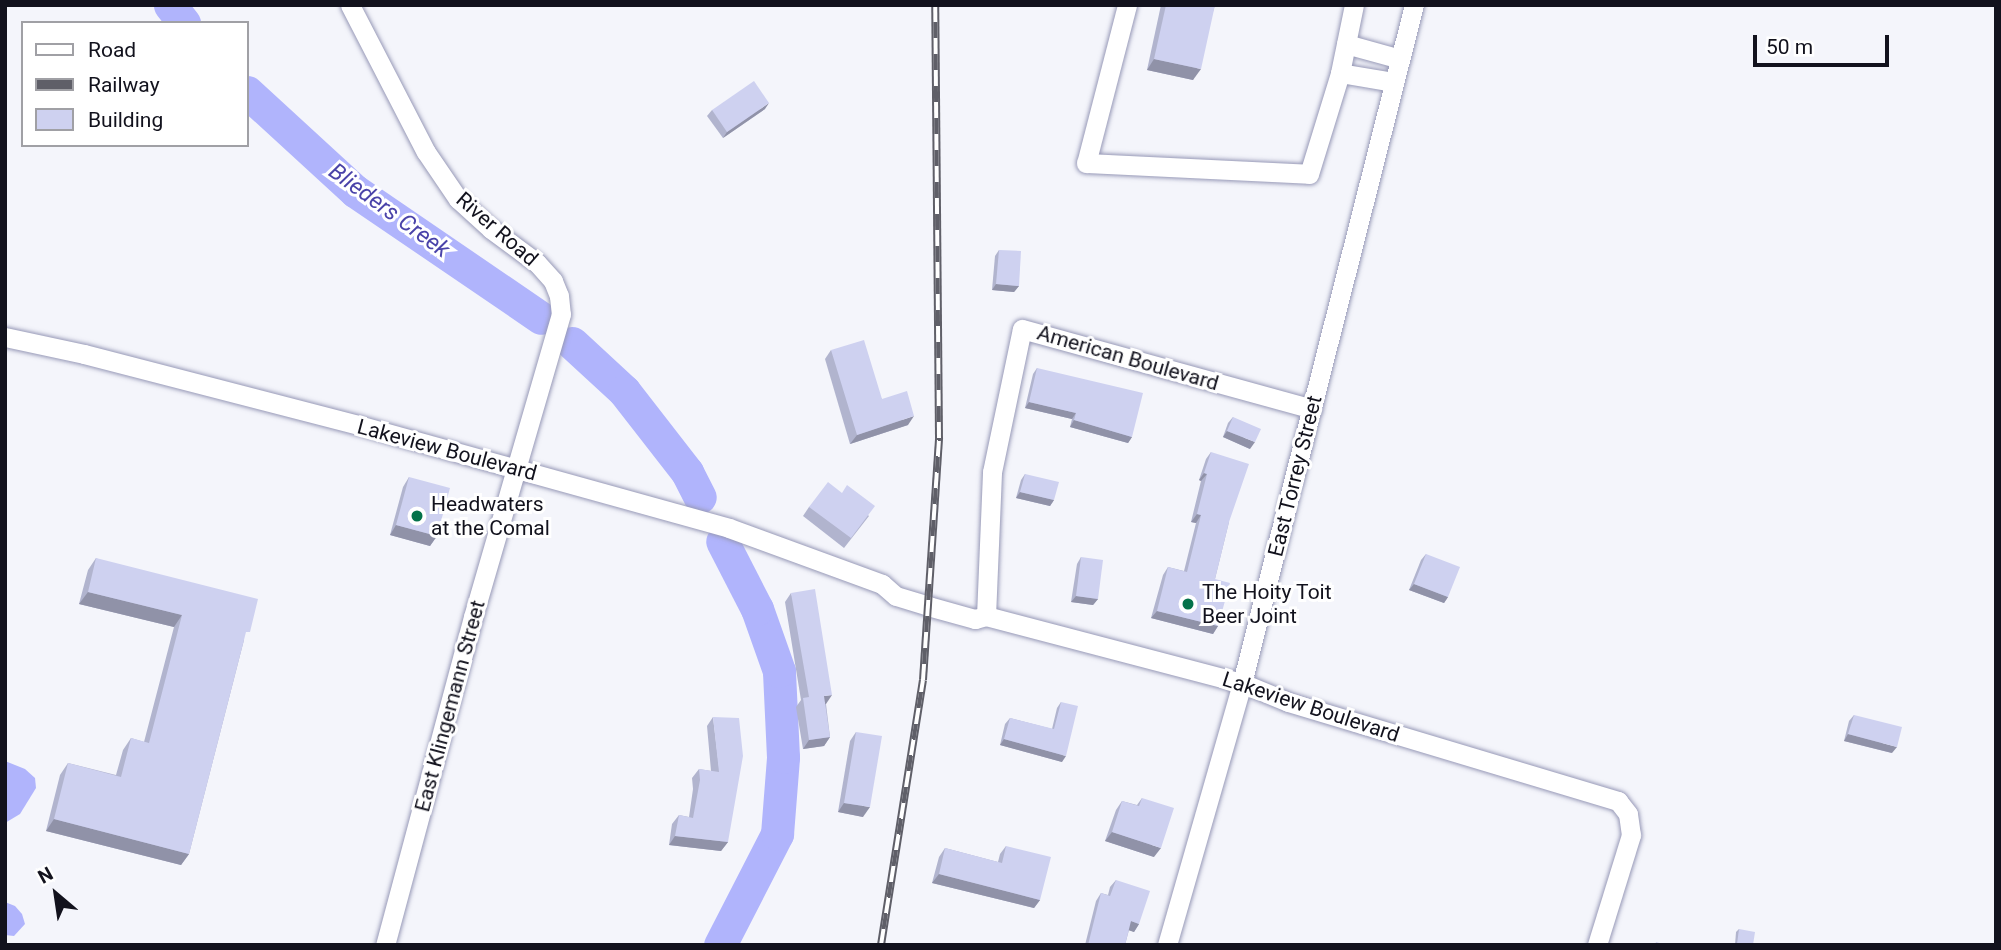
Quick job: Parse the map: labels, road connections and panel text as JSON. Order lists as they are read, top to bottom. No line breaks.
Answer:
{"streets":{"street":["River Road","American Boulevard","Lakeview Boulevard","East Torrey Street","East Klingemann Street"]},"crossings":[["River Road","Lakeview Boulevard"],["River Road","East Klingemann Street"],["American Boulevard","Lakeview Boulevard"],["American Boulevard","East Torrey Street"],["Lakeview Boulevard","East Torrey Street"],["Lakeview Boulevard","East Klingemann Street"]],"water":["Blieders Creek"],"places":["Headwaters at the Comal","The Hoity Toit Beer Joint"],"legend":["Road","Railway","Building"],"scale_bar":"50 m","north":"top left"}
